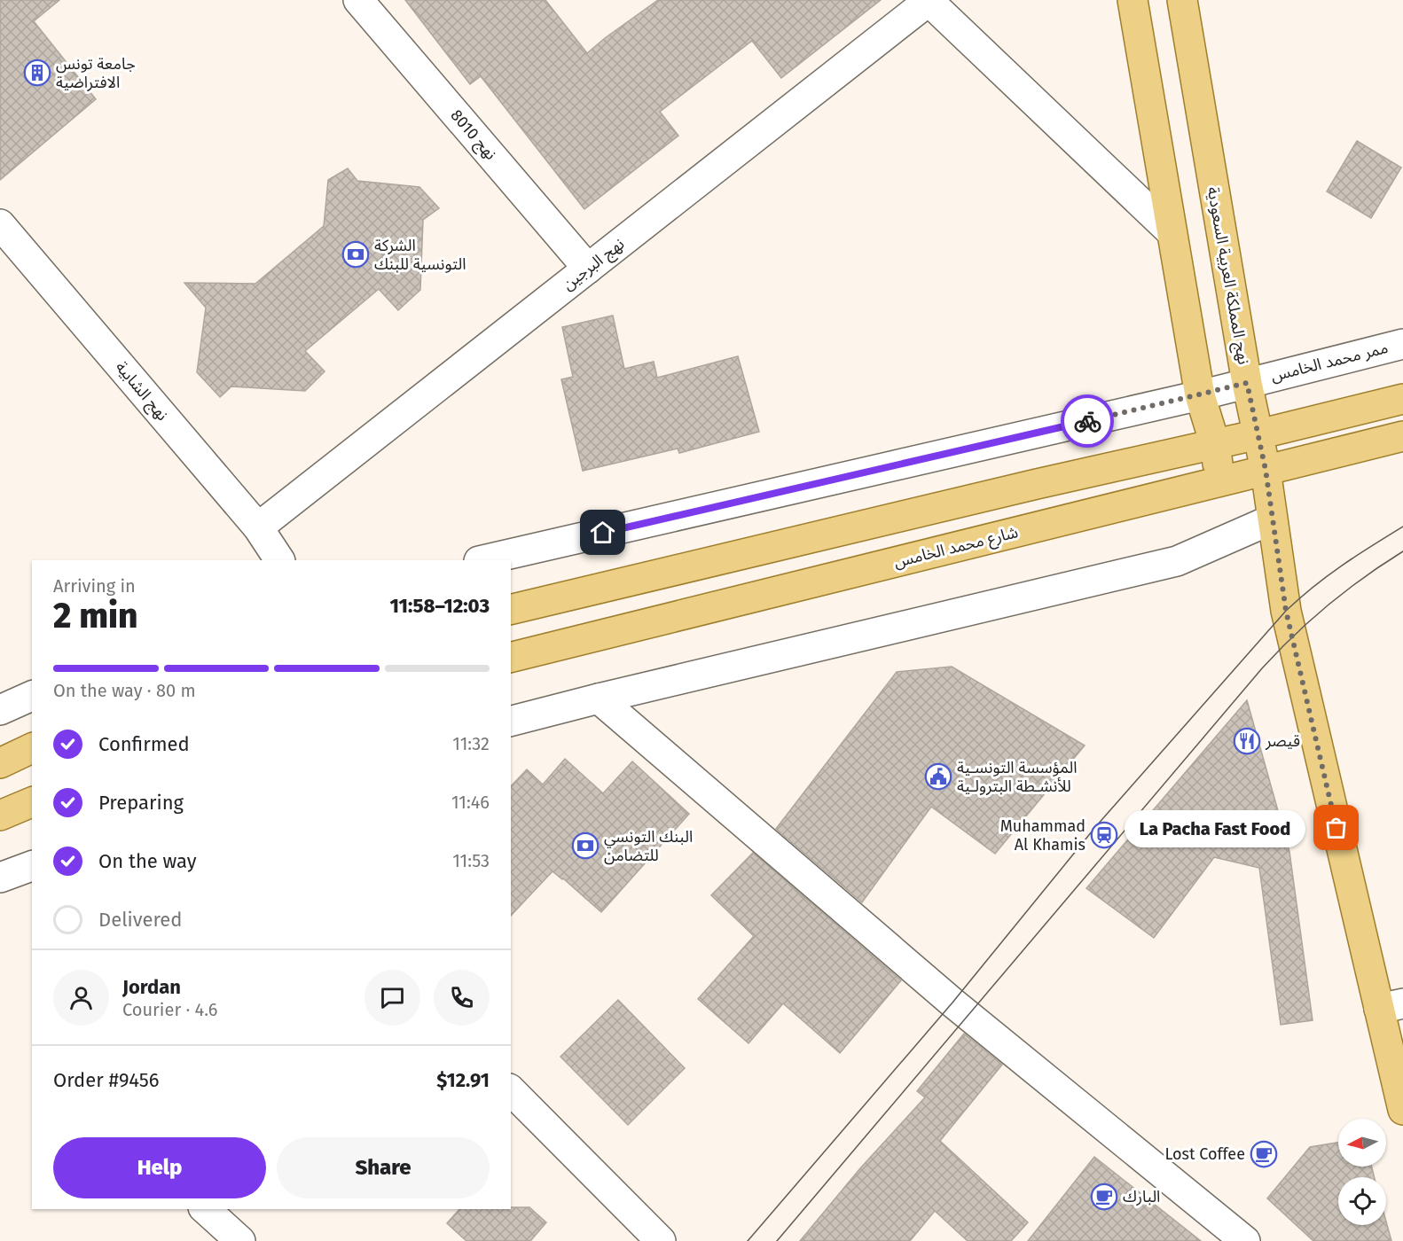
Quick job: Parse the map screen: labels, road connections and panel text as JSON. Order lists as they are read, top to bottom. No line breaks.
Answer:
{"streets":{"main road":["نهج المملكة العربية السعودية","شارع محمد الخامس"],"street":["نهج 8010","نهج البرجين","ممر محمد الخامس","نهج الشابية"]},"crossings":[["نهج 8010","نهج البرجين"],["نهج البرجين","نهج الشابية"],["نهج المملكة العربية السعودية","ممر محمد الخامس"],["نهج المملكة العربية السعودية","شارع محمد الخامس"]],"places":{"building":["جامعة تونس الافتراضية"],"bank":["الشركة التونسية للبنك","البنك التونسي للتضامن"],"restaurant":["قيصر"],"public building":["المؤسسة التونسـية للأنشـطة البترولـية"],"other":["La Pacha Fast Food"],"station":["Muhammad Al Khamis"],"cafe":["Lost Coffee","البارك"]},"north":"left","page":{"heading":["2 min","Arriving in","11:58–12:03"],"panel":["Jordan","Courier · 4.6","Order #9456","$12.91"],"bar":"On the way · 80 m","list":[["Confirmed","11:32"],["Preparing","11:46"],["On the way","11:53"],"Delivered"],"bubble":"La Pacha Fast Food","buttons":["Help","Share"]}}
